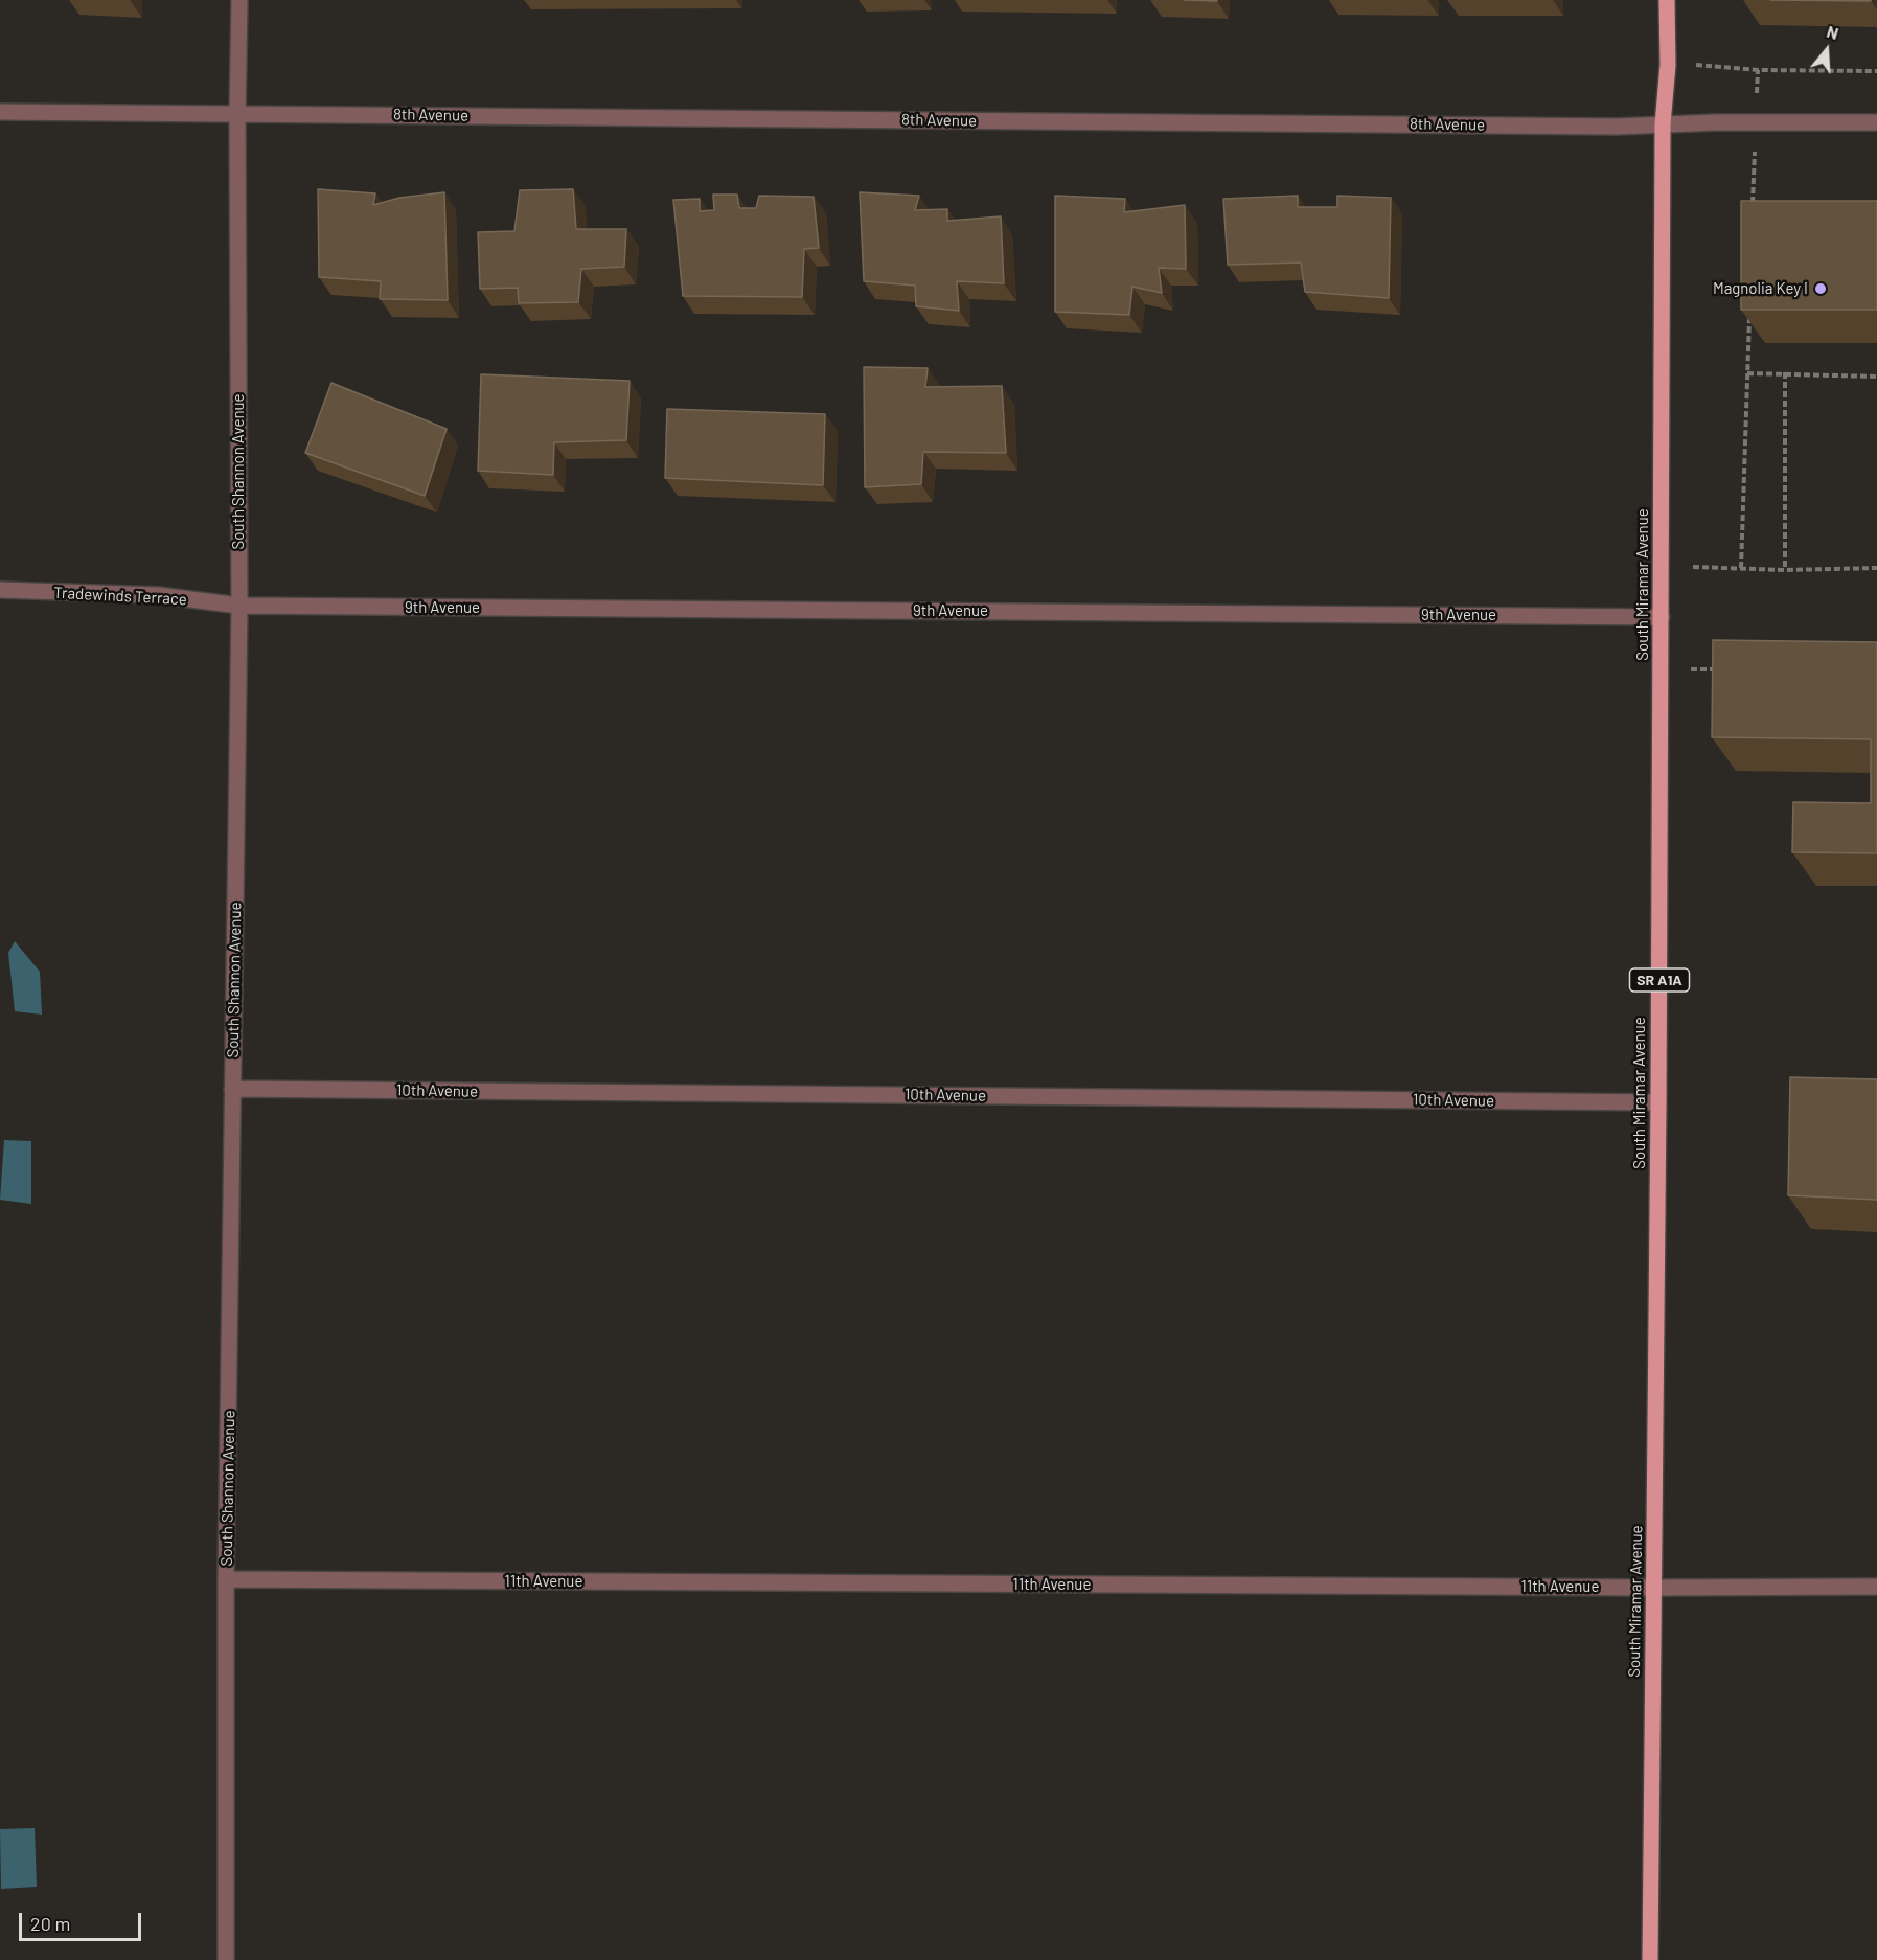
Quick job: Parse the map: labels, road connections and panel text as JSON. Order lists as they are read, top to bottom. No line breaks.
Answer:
{"streets":{"main road":["South Miramar Avenue","SR A1A"],"street":["8th Avenue","South Shannon Avenue","Tradewinds Terrace","9th Avenue","10th Avenue","11th Avenue"]},"crossings":[["8th Avenue","South Shannon Avenue"],["8th Avenue","South Miramar Avenue"],["South Shannon Avenue","Tradewinds Terrace"],["South Shannon Avenue","9th Avenue"],["South Shannon Avenue","10th Avenue"],["South Shannon Avenue","11th Avenue"],["South Miramar Avenue","9th Avenue"],["South Miramar Avenue","10th Avenue"],["South Miramar Avenue","11th Avenue"],["Tradewinds Terrace","9th Avenue"]],"places":["Magnolia Key I"],"scale_bar":"20 m","north":"top"}
